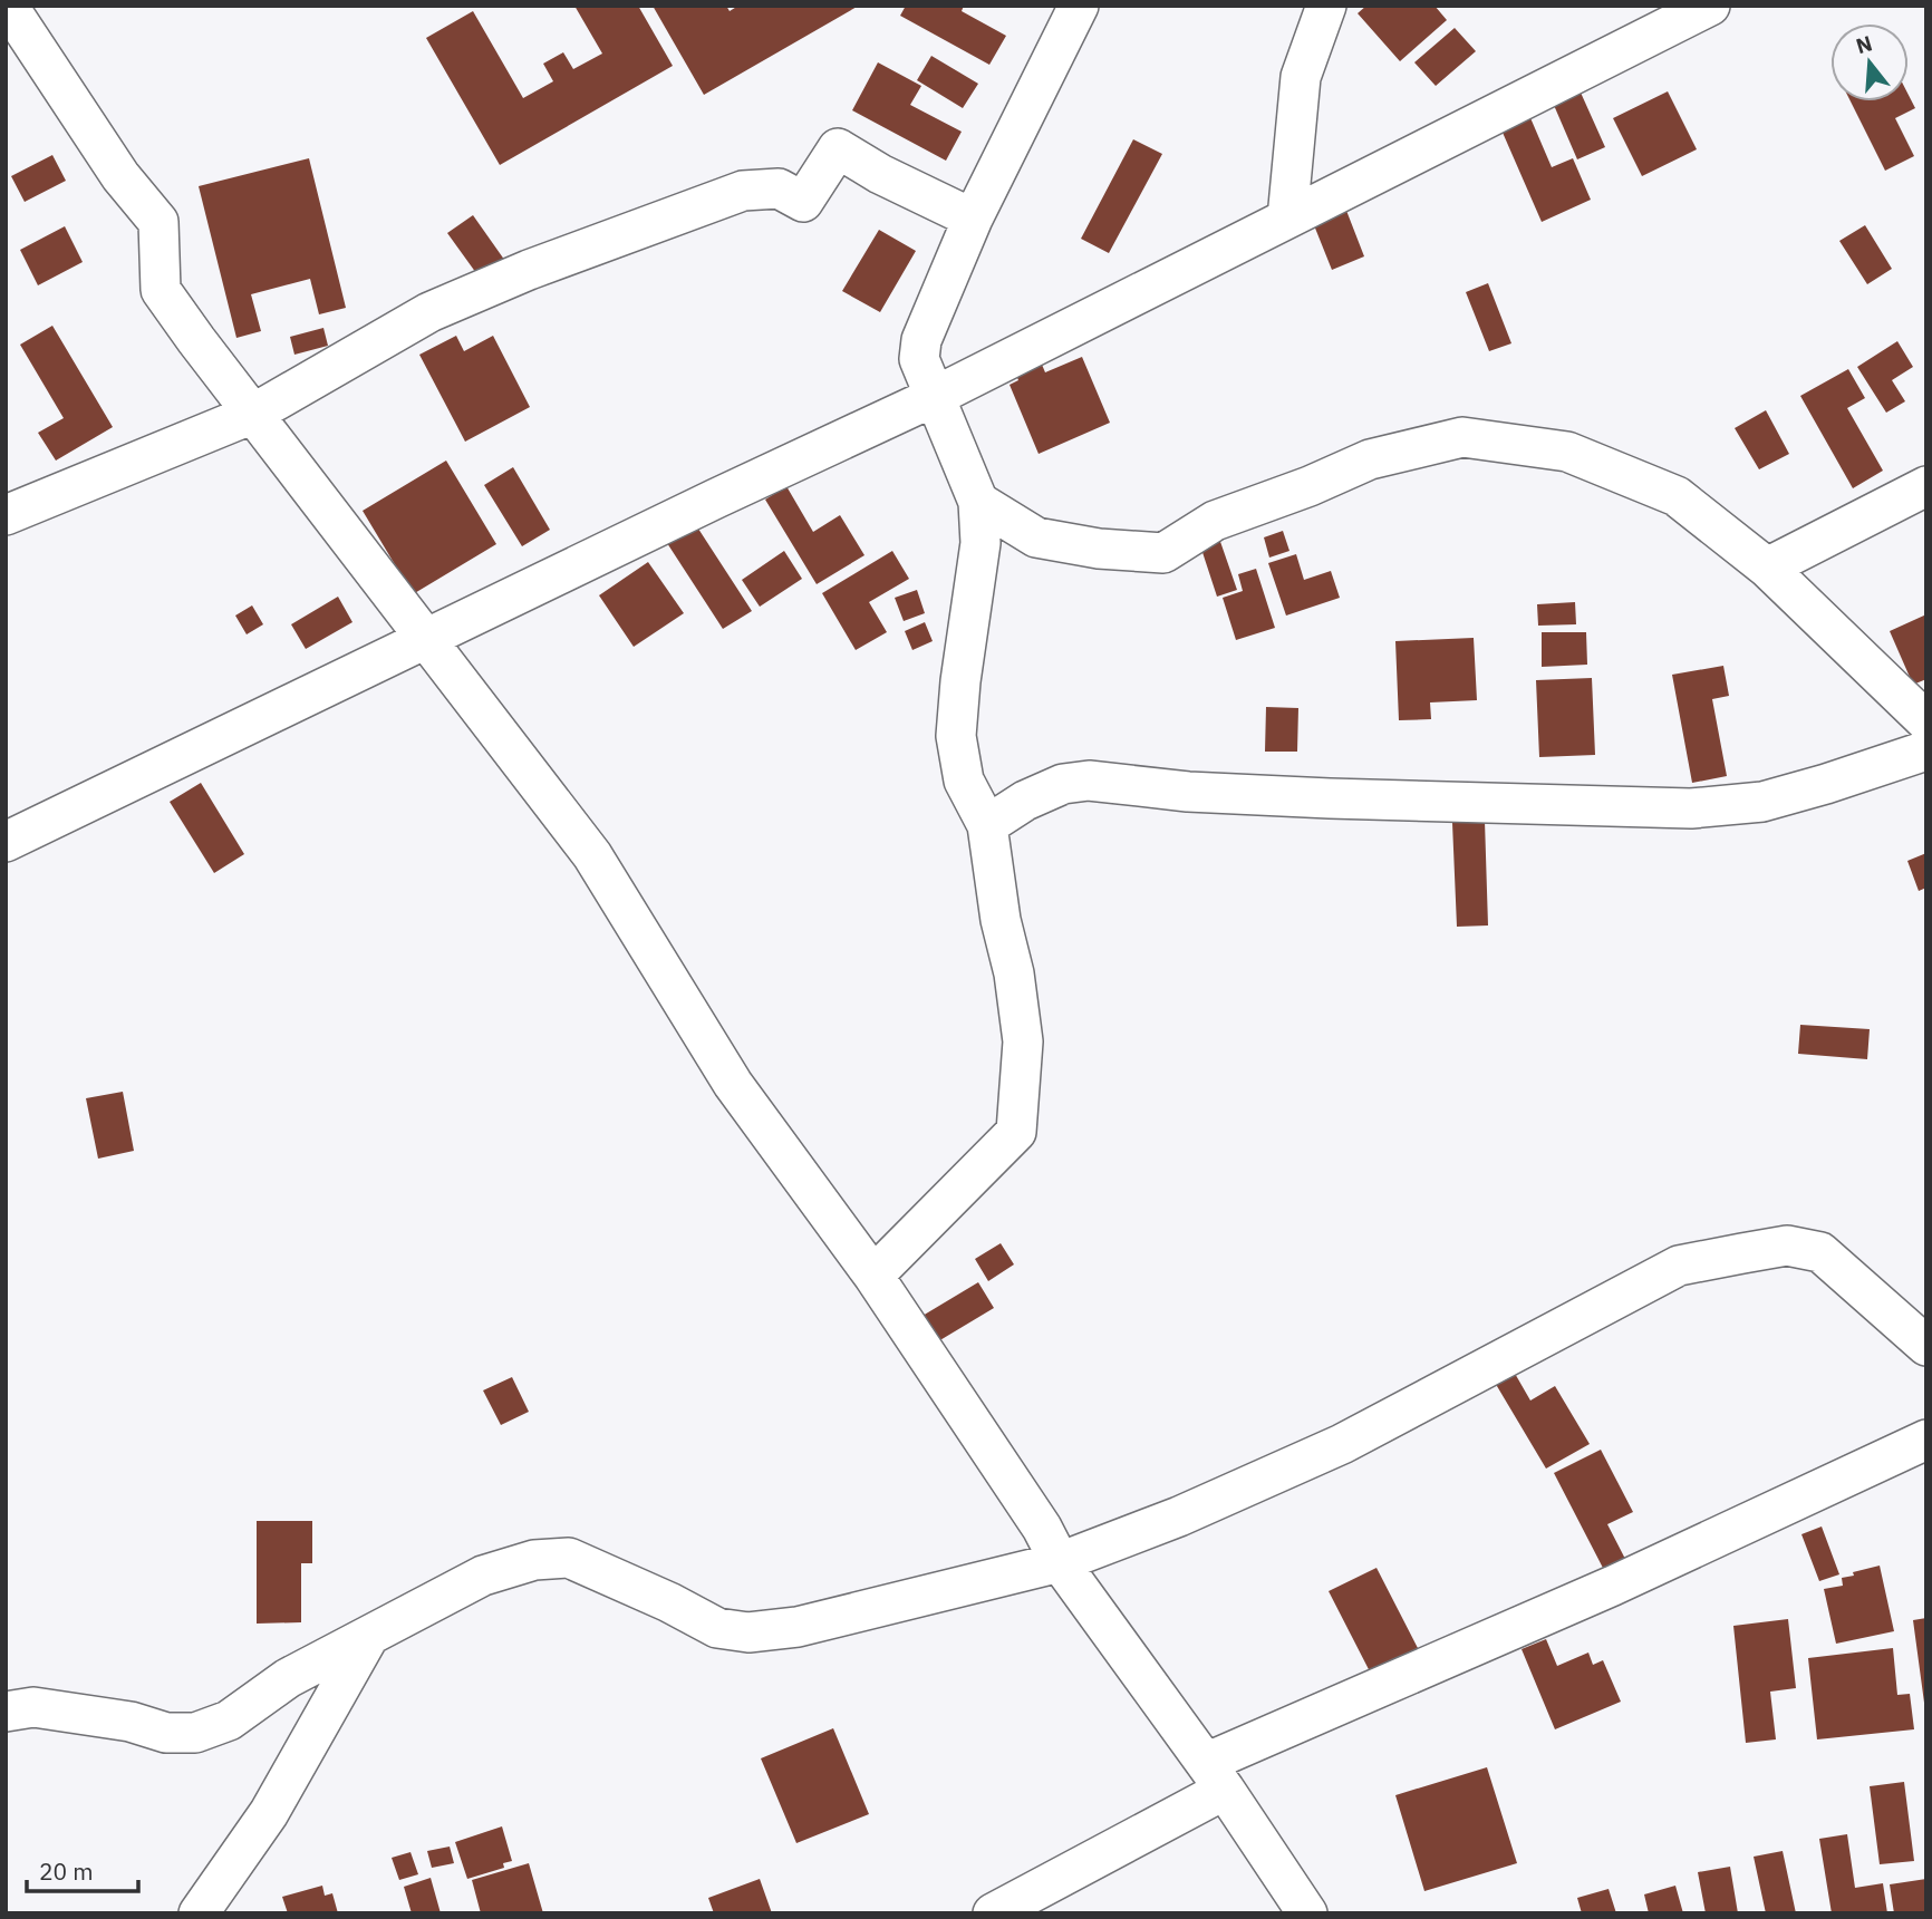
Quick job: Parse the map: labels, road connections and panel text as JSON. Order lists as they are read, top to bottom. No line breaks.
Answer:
{"scale_bar":"20 m","north":"top"}
